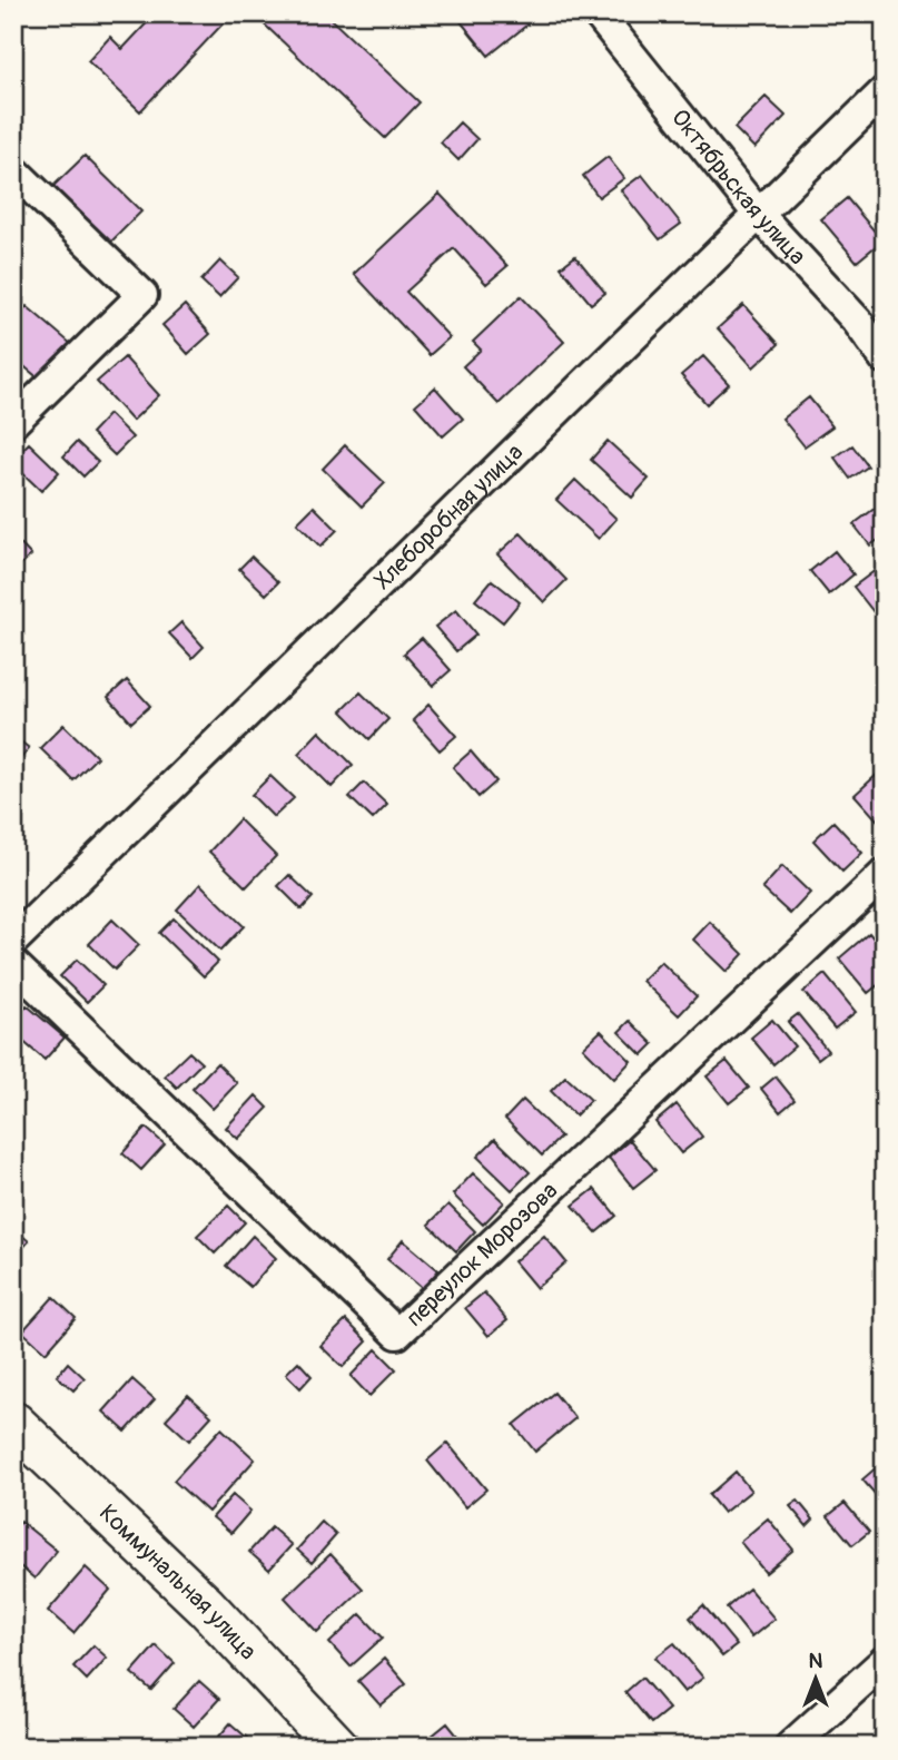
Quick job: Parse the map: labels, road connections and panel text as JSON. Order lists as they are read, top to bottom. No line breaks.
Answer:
{"streets":{"street":["Октябрьская улица","Хлеборобная улица","переулок Морозова","Коммунальная улица"]},"crossings":[["Октябрьская улица","Хлеборобная улица"]],"north":"top"}
